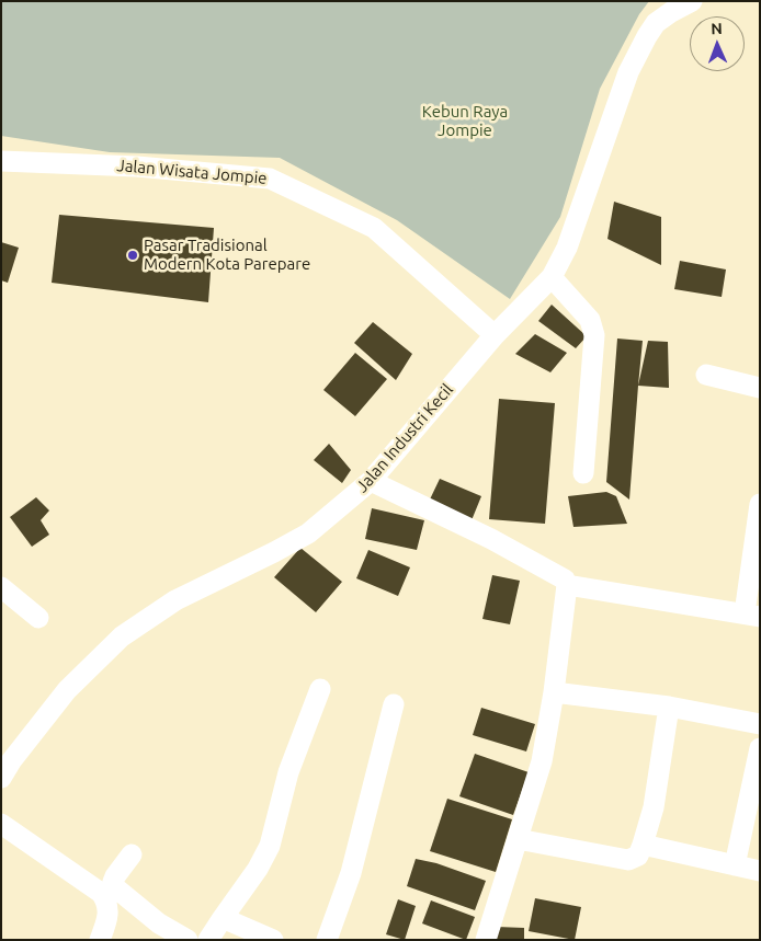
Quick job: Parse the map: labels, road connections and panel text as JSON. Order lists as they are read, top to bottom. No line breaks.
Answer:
{"streets":{"street":["Jalan Wisata Jompie","Jalan Industri Kecil"]},"crossings":[["Jalan Wisata Jompie","Jalan Industri Kecil"]],"parks":["Kebun Raya Jompie"],"places":["Pasar Tradisional Modern Kota Parepare"],"north":"top"}
